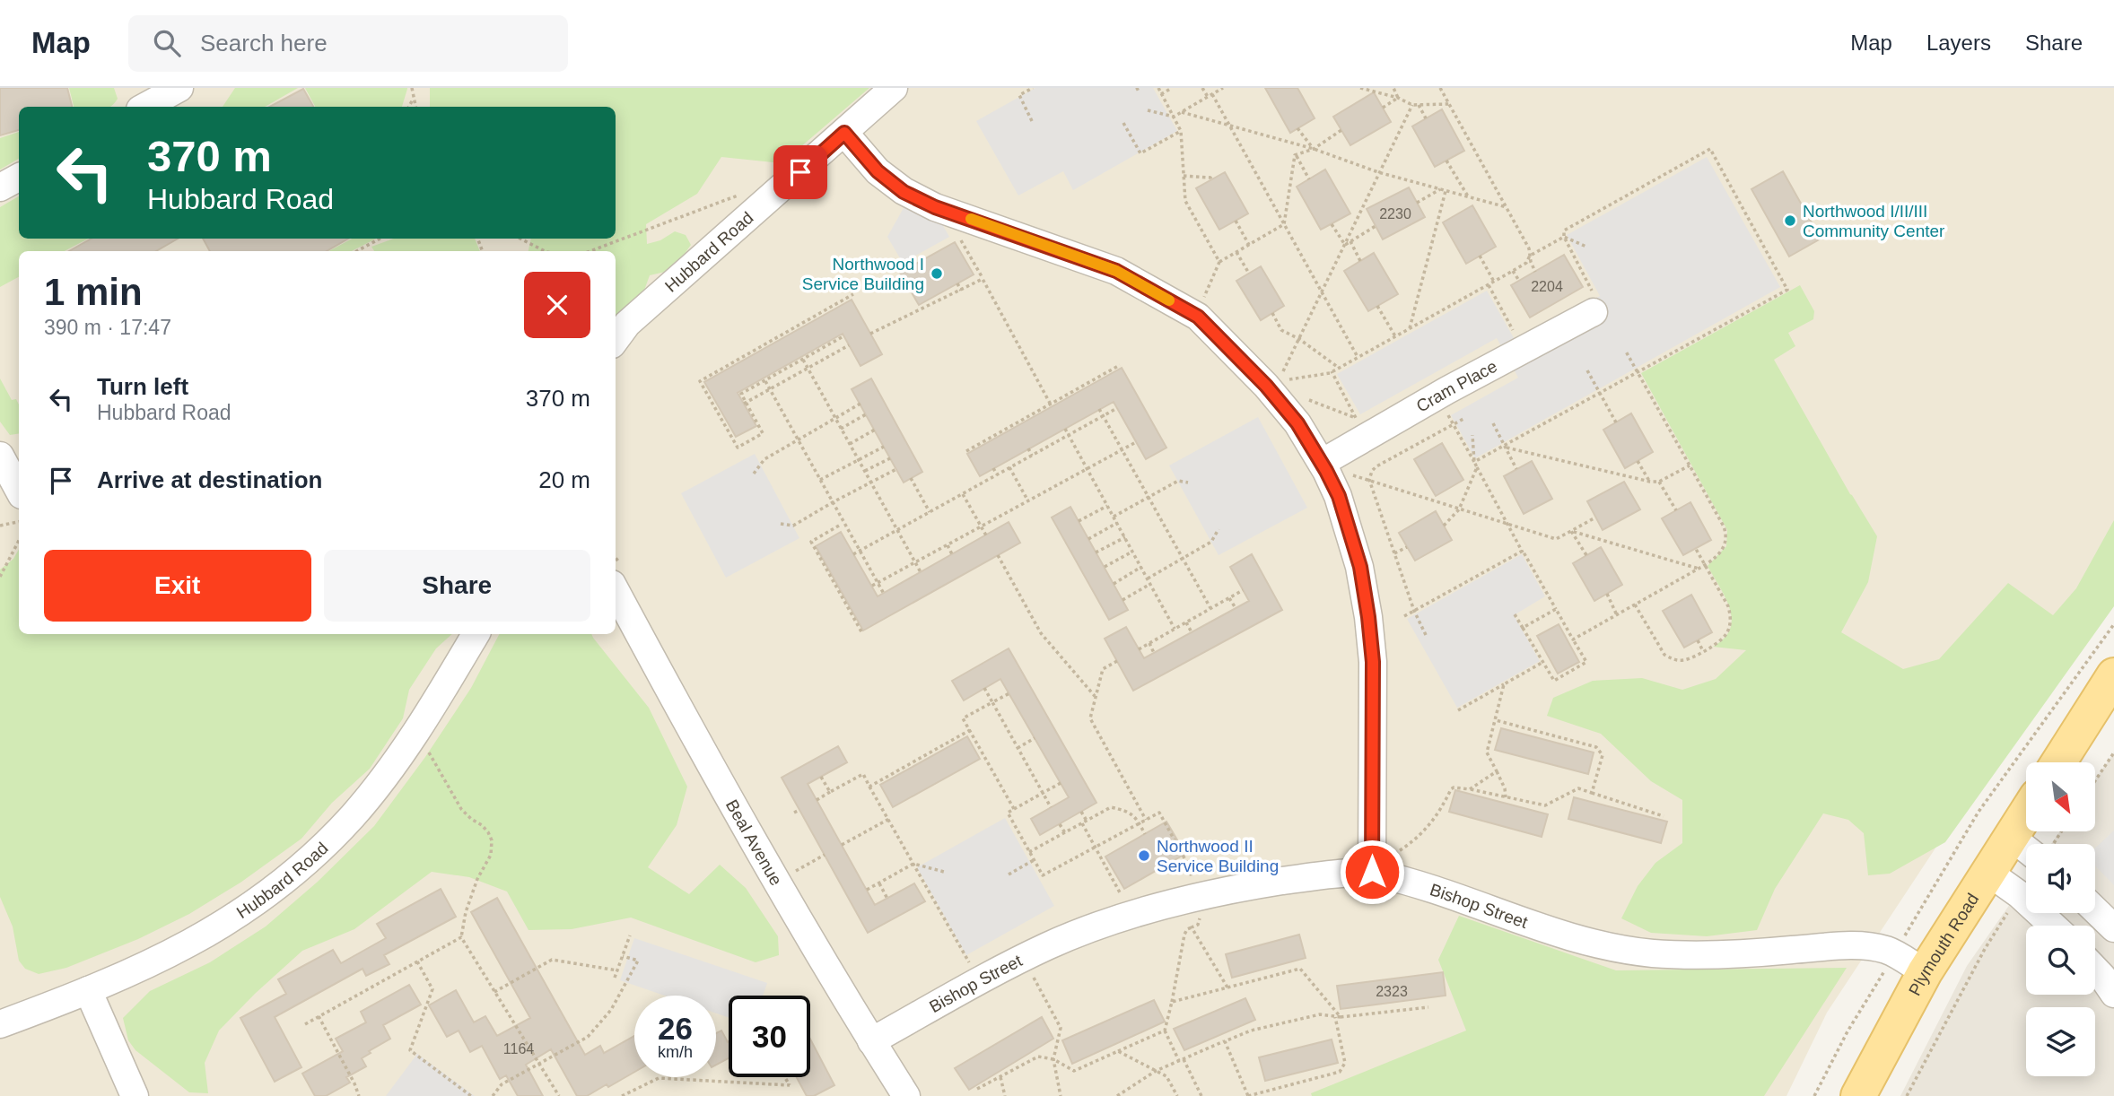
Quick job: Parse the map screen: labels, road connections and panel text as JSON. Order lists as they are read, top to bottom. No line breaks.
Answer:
{"streets":{"main road":["Plymouth Road"],"street":["Hubbard Road","Cram Place","Beal Avenue","Bishop Street"]},"crossings":[["Beal Avenue","Bishop Street"],["Bishop Street","Plymouth Road"]],"places":["Northwood I/II/III Community Center","Northwood I Service Building","Northwood II Service Building"],"house_numbers":["2230","2204","2323","1164"],"north":"bottom right","page":{"header":"Map","search":"Search here","nav":["Map","Layers","Share"],"turn":["370 m","Hubbard Road"],"heading":["1 min","390 m · 17:47"],"list":[{"name":"Turn left","note":"Hubbard Road","value":"370 m"},{"name":"Arrive at destination","value":"20 m"}],"buttons":["Exit","Share"],"speed":"26 km/h","limit":"30"}}
